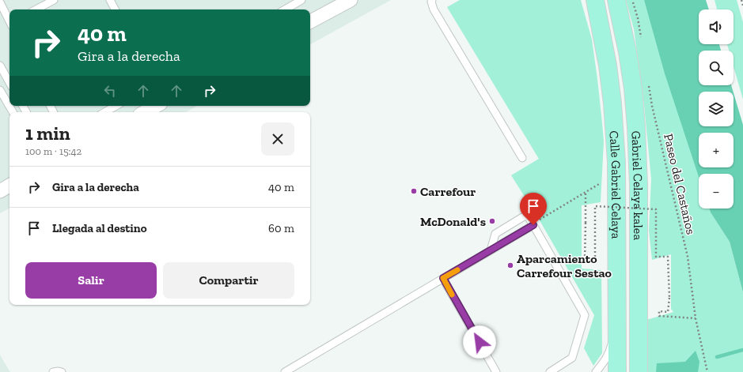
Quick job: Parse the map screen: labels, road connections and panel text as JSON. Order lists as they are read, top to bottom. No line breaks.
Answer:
{"streets":{"main road":["Calle Gabriel Celaya","Gabriel Celaya kalea"],"path":["Paseo del Castaños"]},"places":["Carrefour","McDonald's","Aparcamiento Carrefour Sestao"],"page":{"map_buttons":["+","−"],"turn":["40 m","Gira a la derecha"],"heading":["1 min","100 m · 15:42"],"list":[{"name":"Gira a la derecha","value":"40 m"},{"name":"Llegada al destino","value":"60 m"}],"buttons":["Salir","Compartir"]}}
